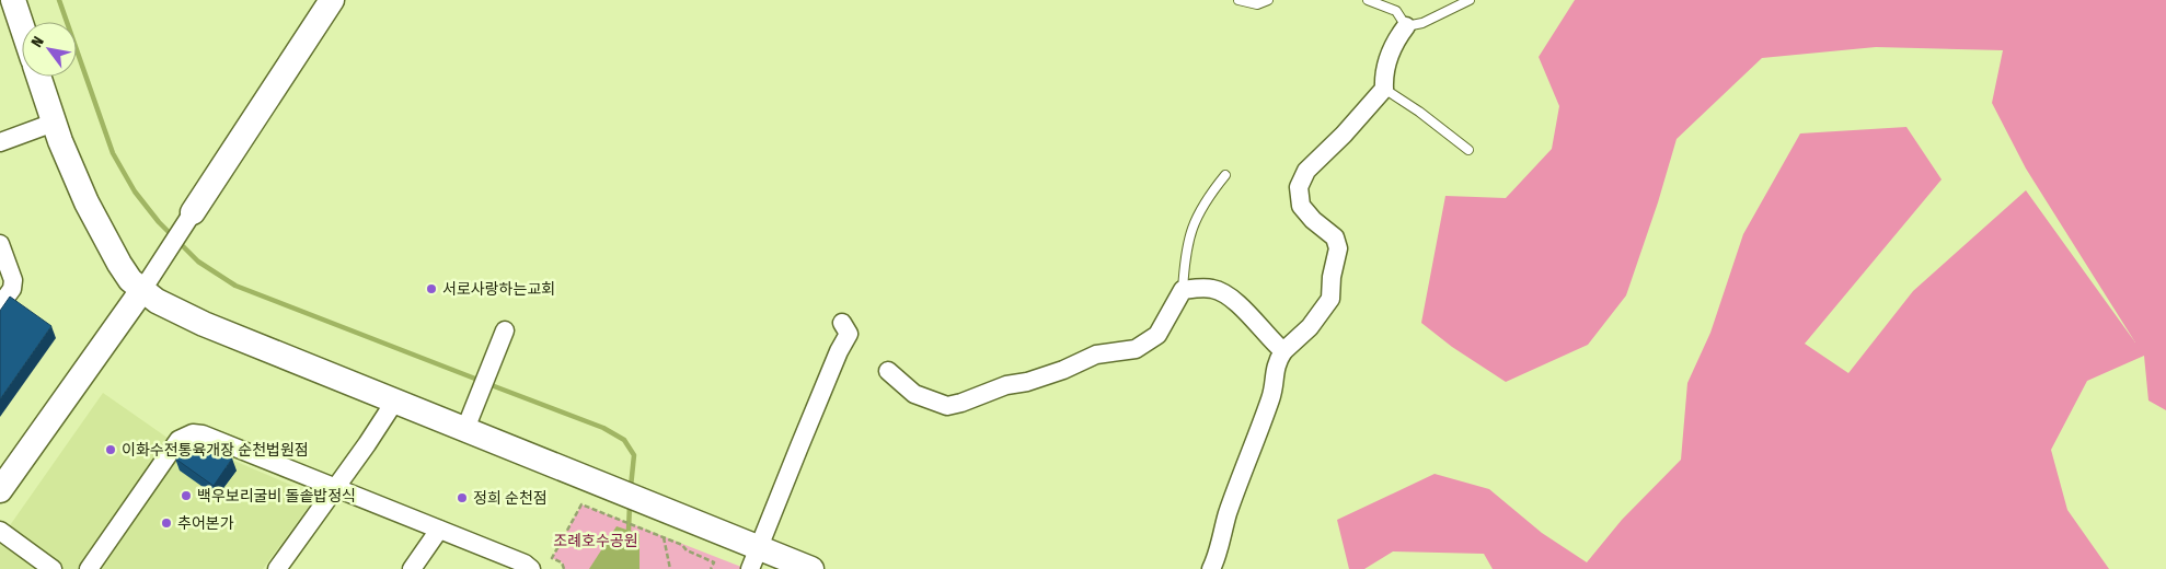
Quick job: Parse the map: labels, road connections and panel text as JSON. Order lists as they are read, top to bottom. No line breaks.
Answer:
{"parks":["조례호수공원"],"places":["서로사랑하는교회","이화수전통육개장 순천법원점","백우보리굴비 돌솥밥정식","정희 순천점","추어본가"],"north":"top left"}
